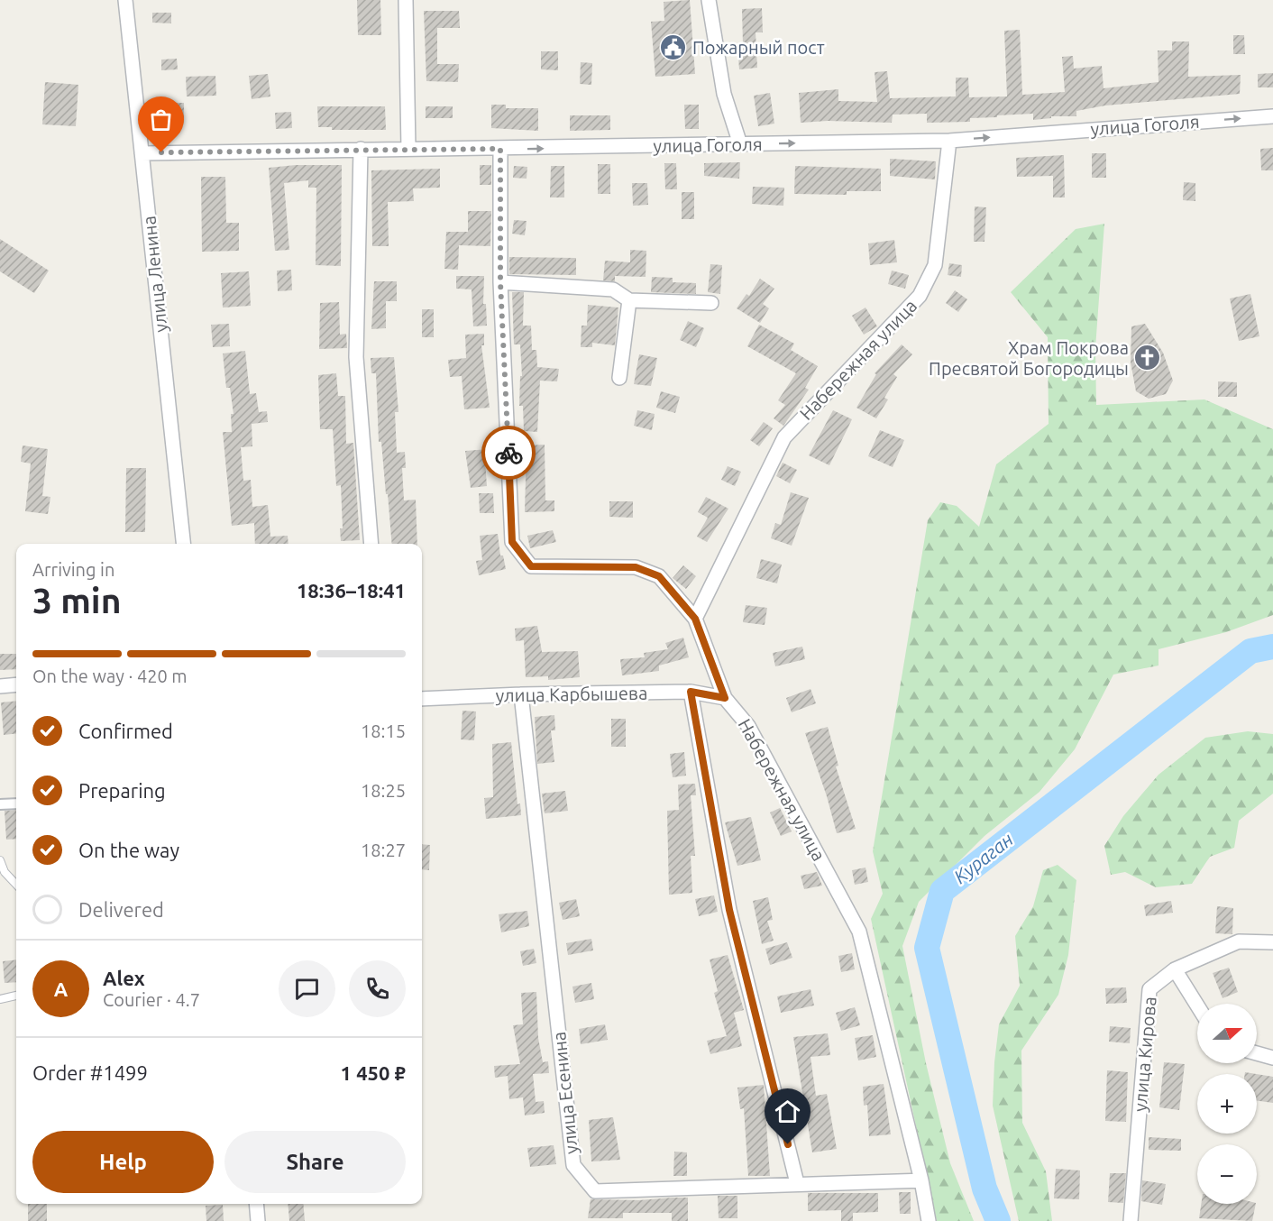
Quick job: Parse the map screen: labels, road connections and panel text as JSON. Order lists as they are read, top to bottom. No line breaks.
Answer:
{"streets":{"street":["улица Гоголя","улица Ленина","Набережная улица","улица Карбышева","улица Кирова","улица Есенина"]},"crossings":[["улица Гоголя","улица Ленина"],["улица Гоголя","Набережная улица"],["Набережная улица","улица Карбышева"],["Набережная улица","улица Есенина"],["улица Карбышева","улица Есенина"]],"one_way":["улица Гоголя"],"water":["Кураган"],"places":{"public building":["Пожарный пост"],"church":["Храм Покрова Пресвятой Богородицы"]},"north":"right","page":{"heading":["3 min","Arriving in","18:36–18:41"],"panel":["Alex","Courier · 4.7","Order #1499","1 450 ₽"],"bar":"On the way · 420 m","list":[["Confirmed","18:15"],["Preparing","18:25"],["On the way","18:27"],"Delivered"],"round":"A","map_buttons":["+","−"],"buttons":["Help","Share"]}}
